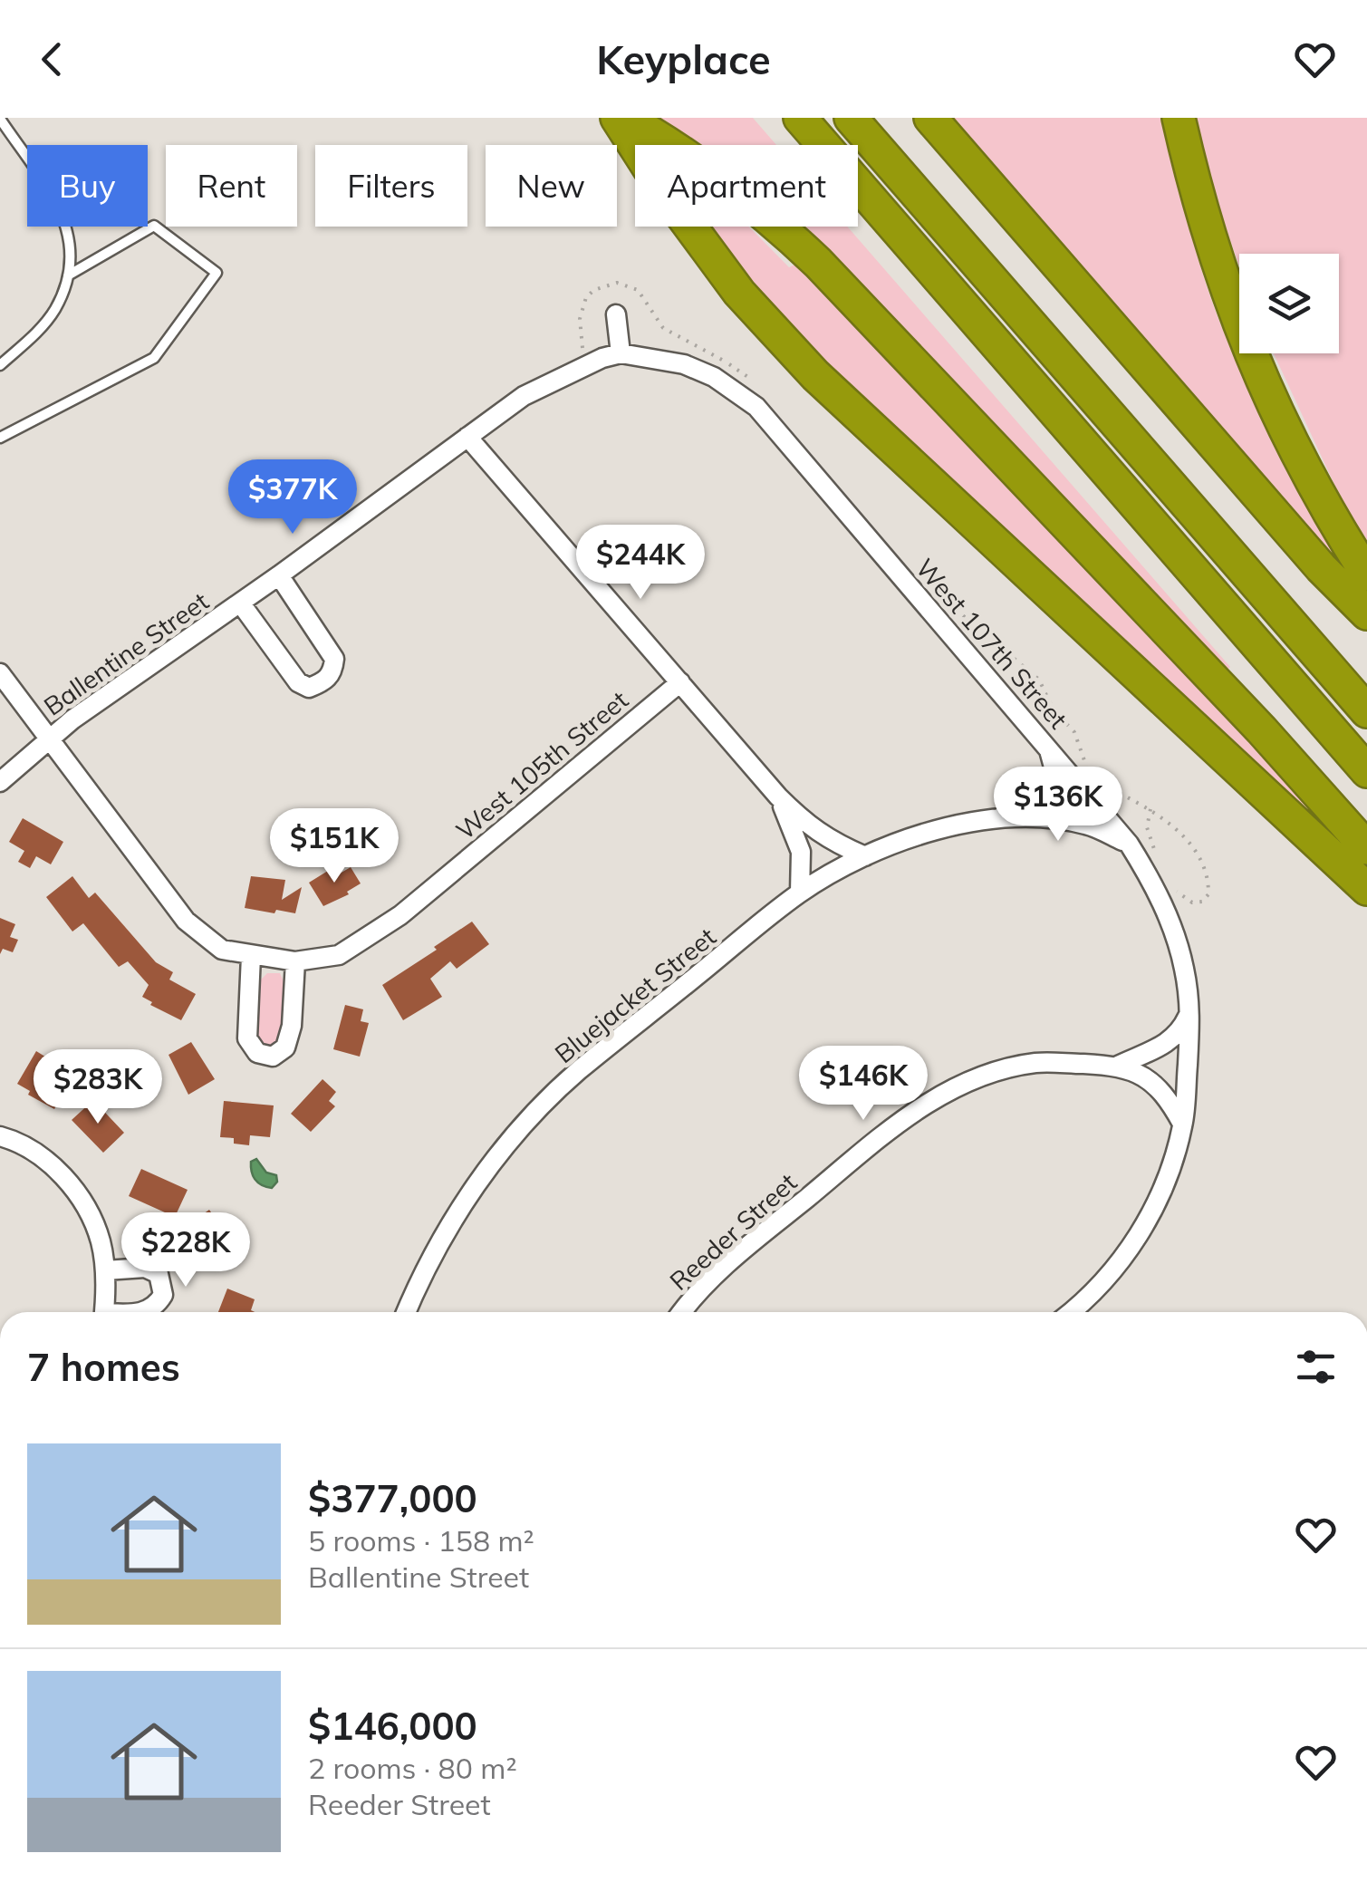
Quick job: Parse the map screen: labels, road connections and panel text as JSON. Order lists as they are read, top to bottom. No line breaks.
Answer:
{"streets":{"street":["West 107th Street","Ballentine Street","West 105th Street","Bluejacket Street","Reeder Street"]},"crossings":[["West 107th Street","Ballentine Street"],["West 107th Street","Bluejacket Street"],["West 107th Street","Reeder Street"],["Ballentine Street","West 105th Street"]],"page":{"header":"Keyplace","chip":["Buy","Rent","Filters","New","Apartment"],"price":["$377K","$244K","$136K","$151K","$146K","$283K","$228K"],"heading":"7 homes","list":[{"name":"$377,000","note":"5 rooms · 158 m² · Ballentine Street"},{"name":"$146,000","note":"2 rooms · 80 m² · Reeder Street"}]}}
